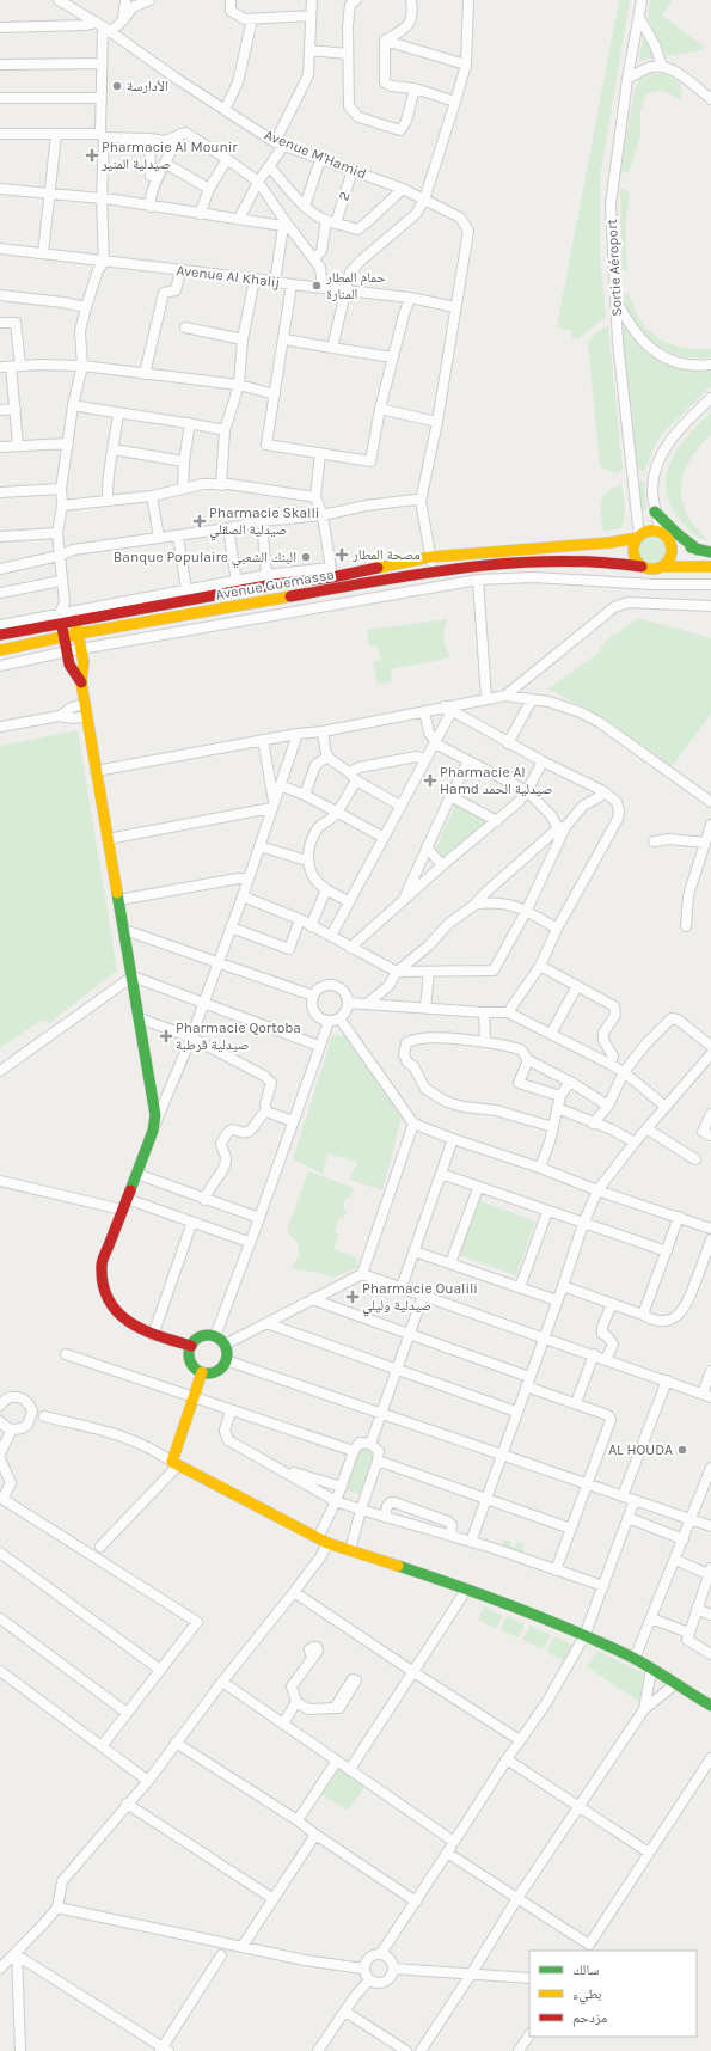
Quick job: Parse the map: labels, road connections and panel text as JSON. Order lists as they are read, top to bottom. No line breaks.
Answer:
{"streets":{"street":["Avenue M'Hamid","2","Sortie Aéroport","Avenue Al Khalij","Avenue Guemassa"]},"crossings":[["Avenue M'Hamid","2"],["Avenue M'Hamid","Avenue Al Khalij"],["Sortie Aéroport","Avenue Guemassa"]],"places":{"other":["الأدارسة","حمام المطار المنارة","Banque Populaire البنك الشعبي","AL HOUDA"],"health":["Pharmacie Al Mounir صيدلية المنير","Pharmacie Skalli صيدلية الصقلي","مصحة المطار","Pharmacie Al Hamd صيدلية الحمد","Pharmacie Qortoba صيدلية قرطبة","Pharmacie Oualili صيدلية وليلي"]},"legend":["سالك","بطيء","مزدحم"]}
